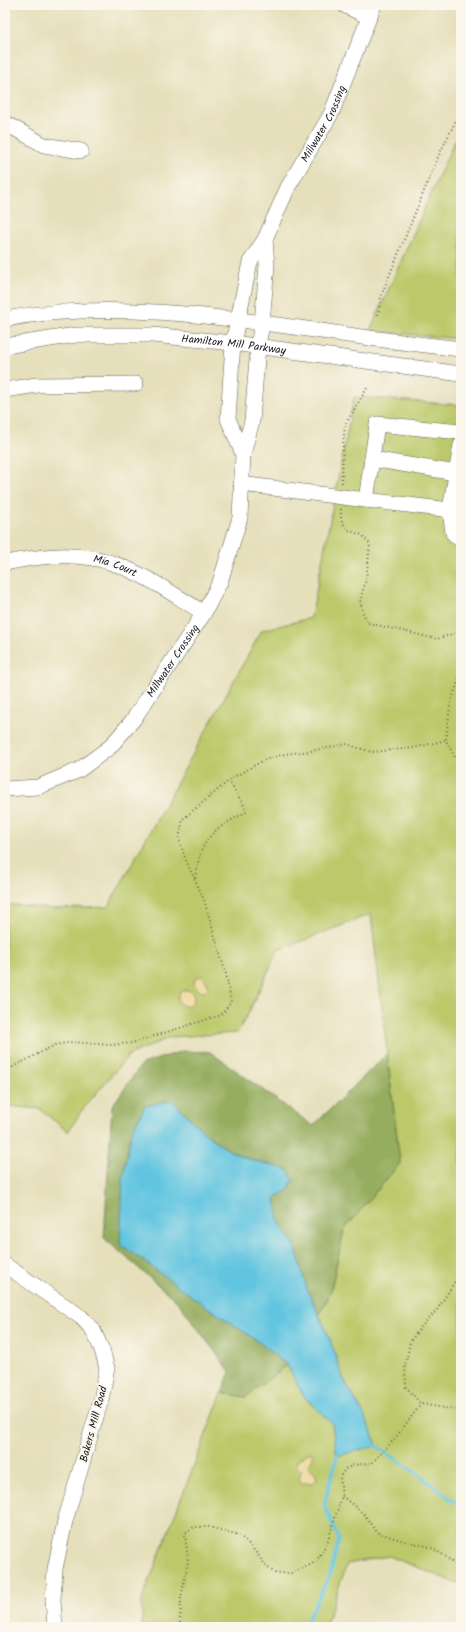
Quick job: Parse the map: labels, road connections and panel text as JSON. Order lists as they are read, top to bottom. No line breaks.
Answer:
{"streets":{"street":["Millwater Crossing","Hamilton Mill Parkway","Mia Court","Bakers Mill Road"]},"crossings":[["Millwater Crossing","Hamilton Mill Parkway"],["Millwater Crossing","Mia Court"]]}
